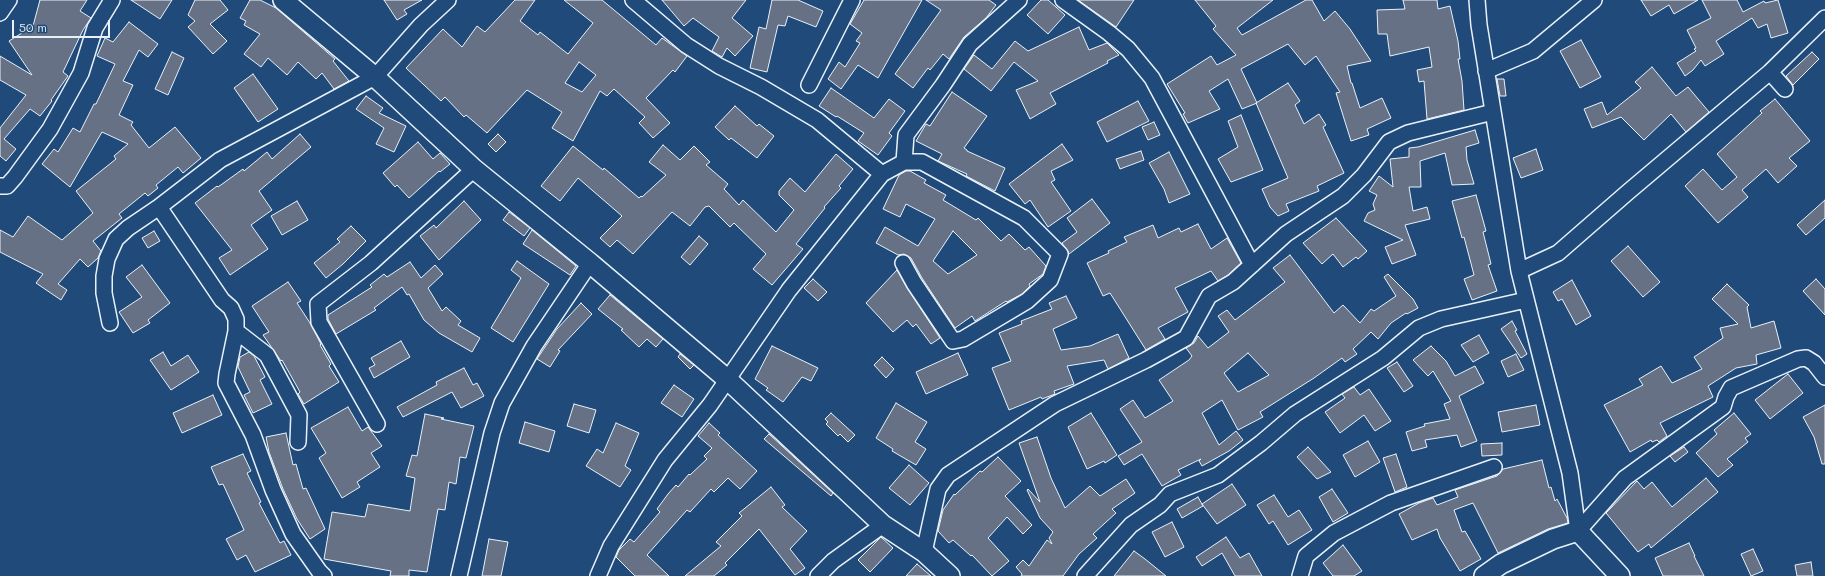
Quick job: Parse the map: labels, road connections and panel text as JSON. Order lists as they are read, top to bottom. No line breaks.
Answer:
{"scale_bar":"50 m"}
